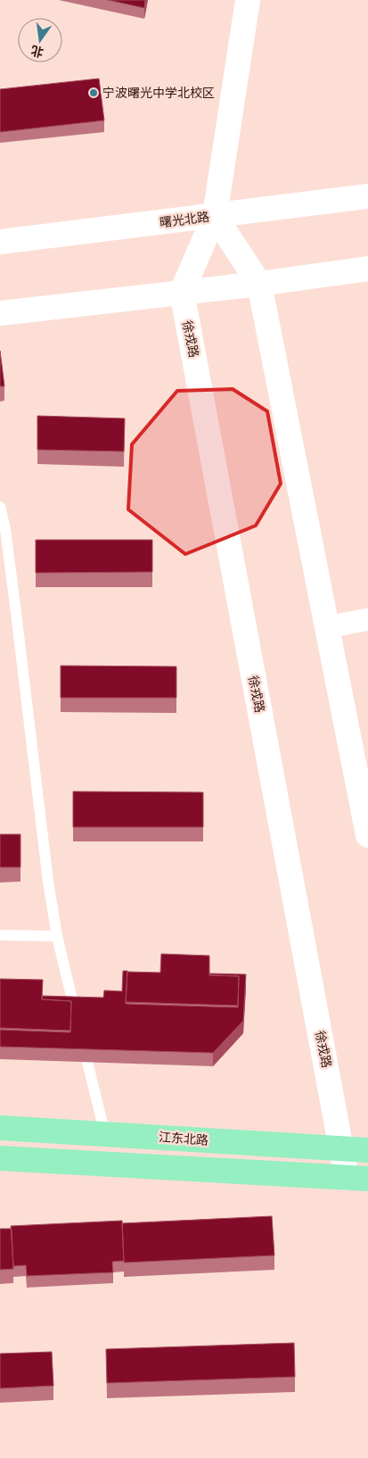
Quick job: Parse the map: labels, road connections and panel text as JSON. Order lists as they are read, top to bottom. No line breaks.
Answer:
{"streets":{"main road":["江东北路"],"street":["曙光北路","徐戎路"]},"crossings":[["徐戎路","江东北路"]],"places":["宁波曙光中学北校区"],"north":"bottom"}
